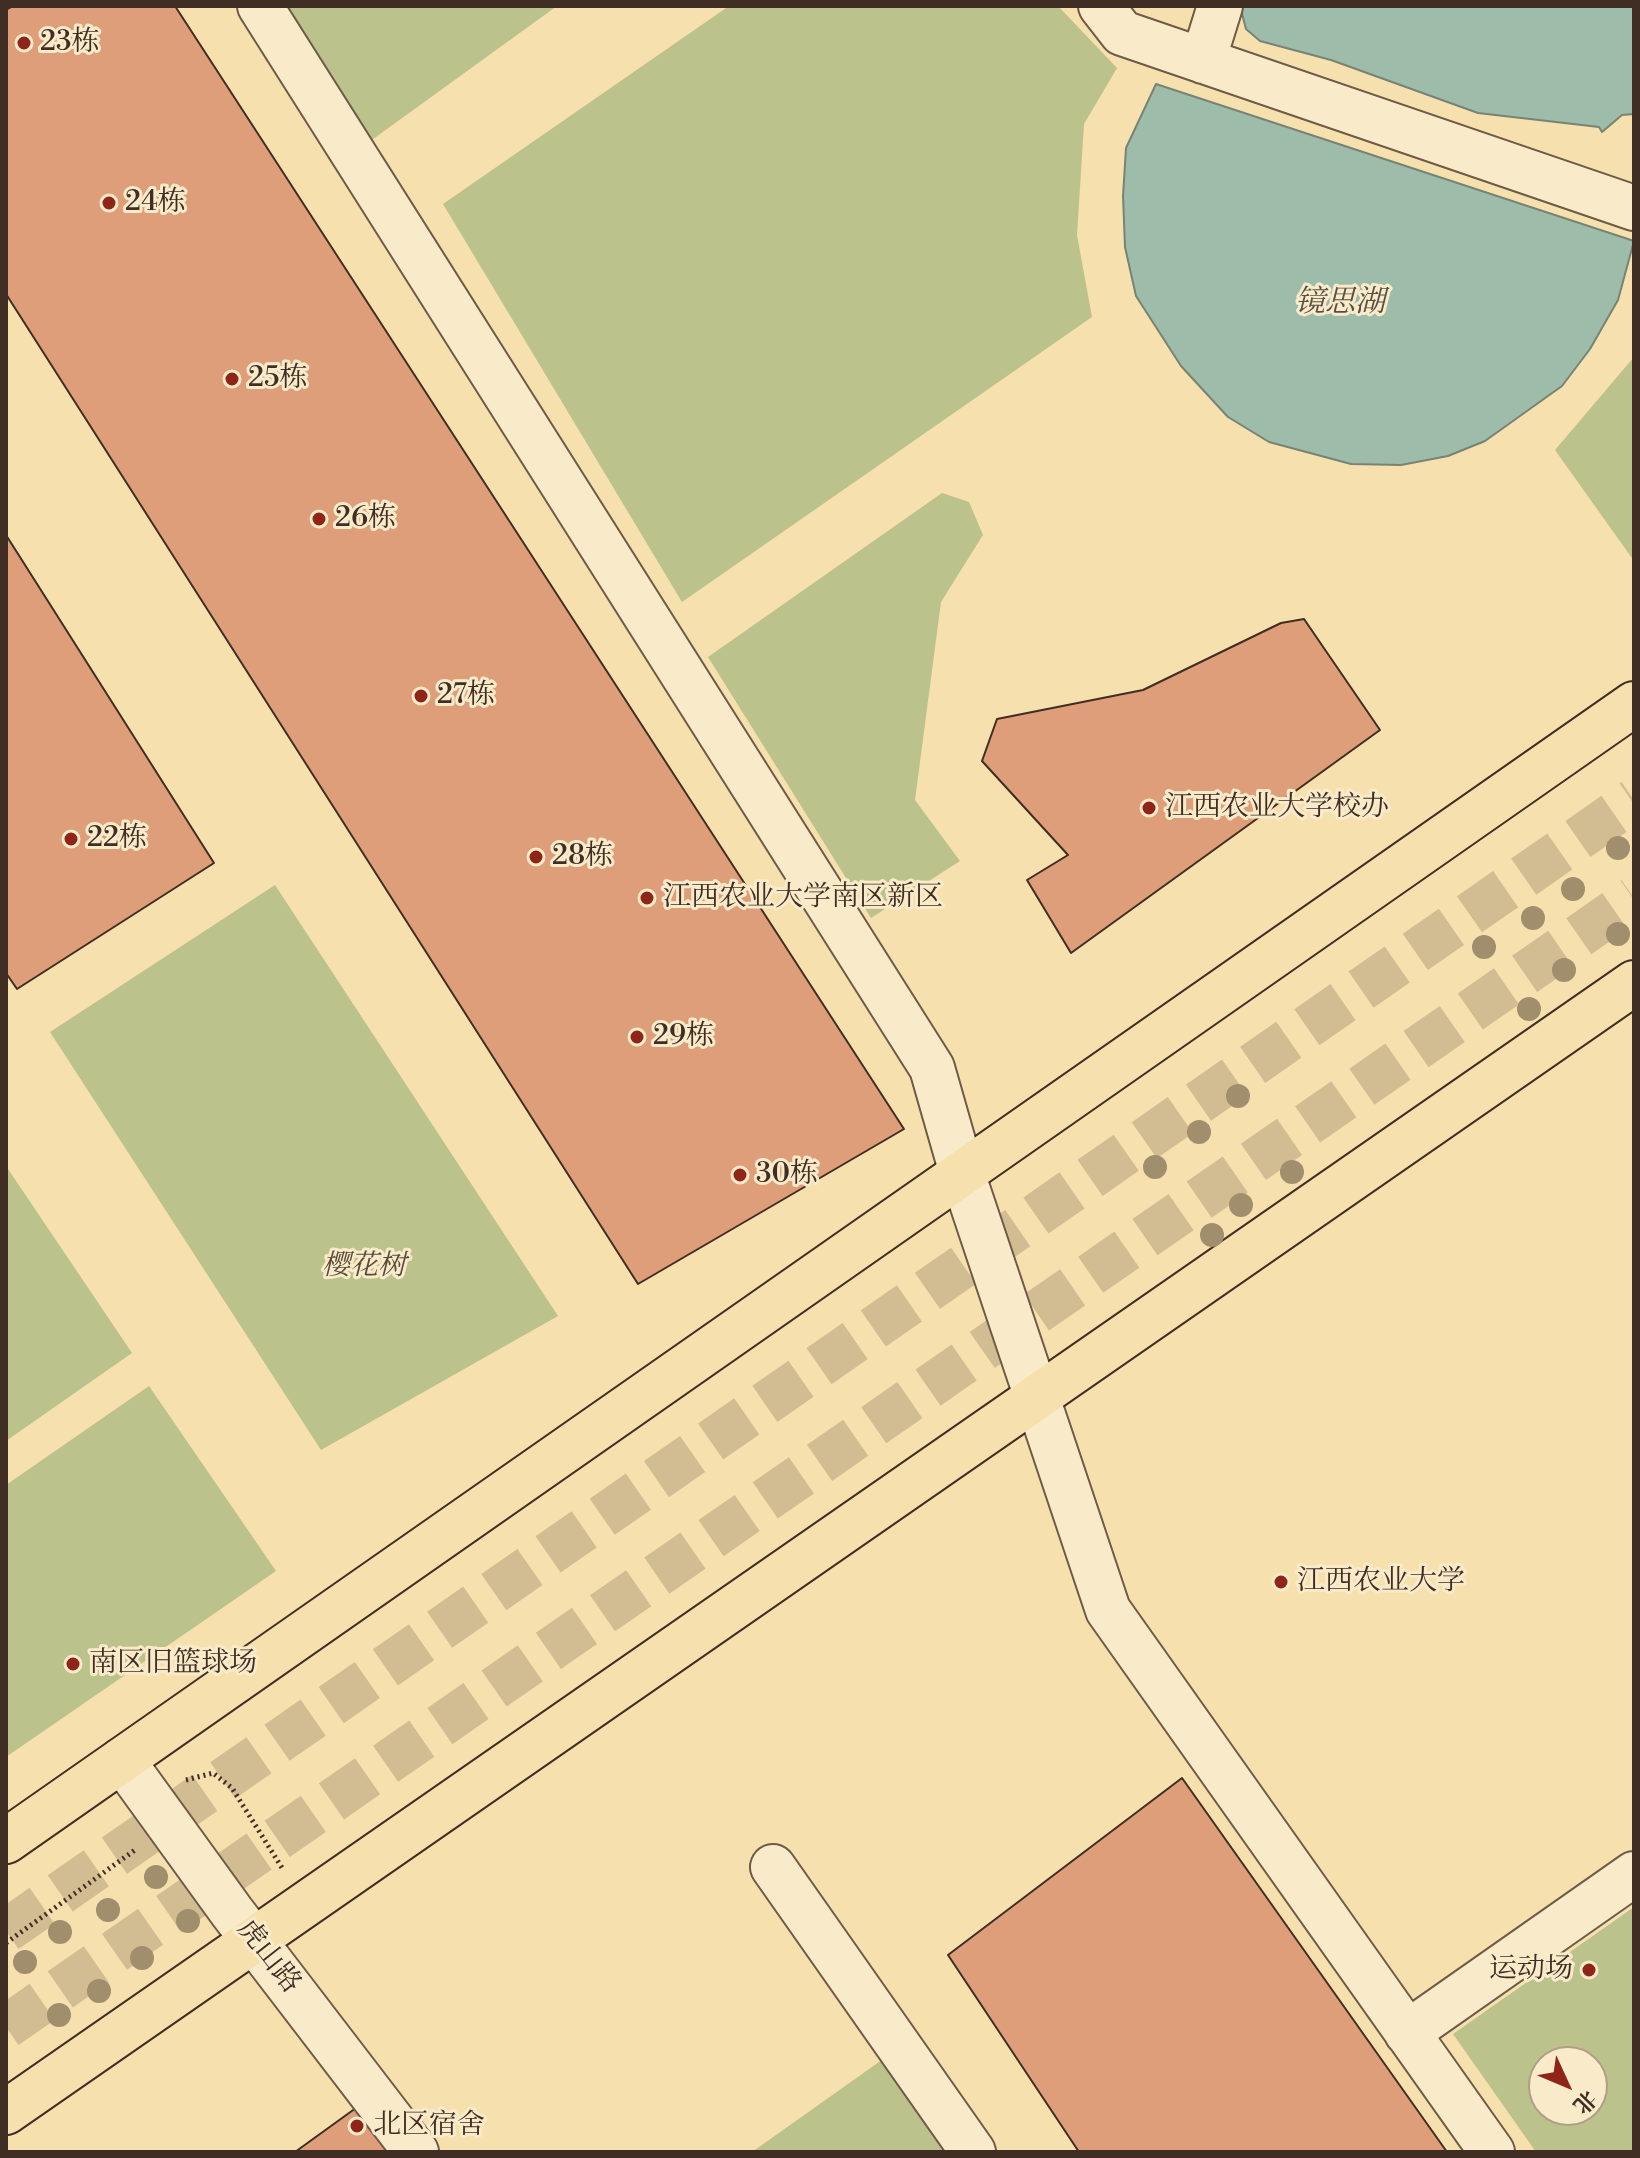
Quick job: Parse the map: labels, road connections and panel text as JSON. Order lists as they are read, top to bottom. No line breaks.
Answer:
{"streets":{"street":["虎山路"]},"water":["镜思湖"],"parks":["樱花树"],"places":["23栋","24栋","25栋","26栋","27栋","江西农业大学校办","22栋","28栋","江西农业大学南区新区","29栋","30栋","江西农业大学","南区旧篮球场","运动场","北区宿舍"],"north":"bottom right"}
